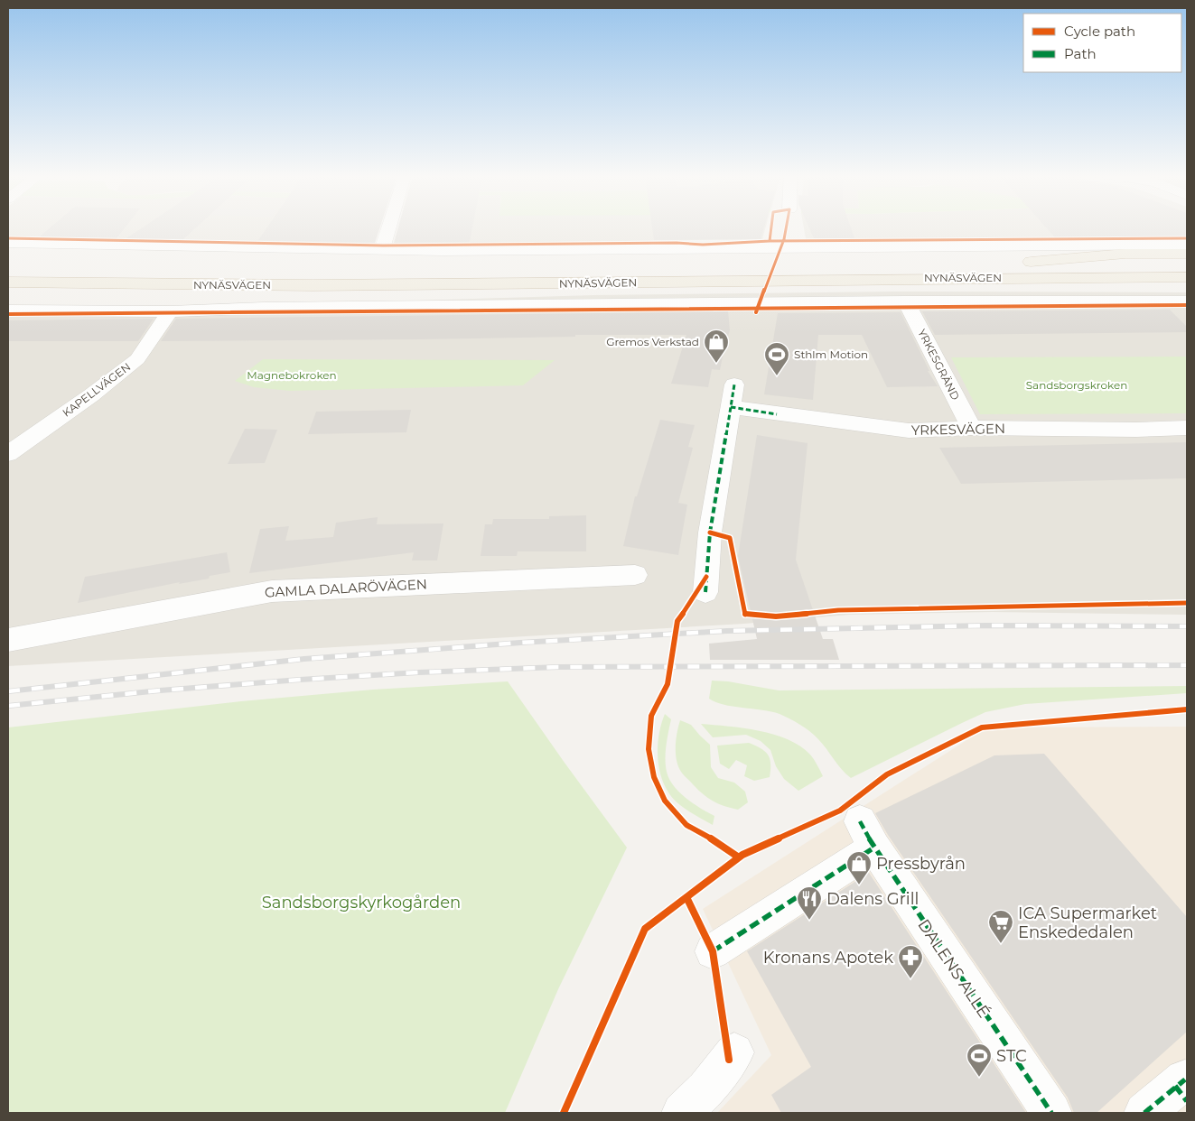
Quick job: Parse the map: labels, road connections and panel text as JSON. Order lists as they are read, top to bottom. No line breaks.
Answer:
{"streets":{"highway":["NYNÄSVÄGEN"],"street":["YRKESGRÄND","KAPELLVÄGEN","YRKESVÄGEN","GAMLA DALARÖVÄGEN","DALENS ALLÉ"]},"crossings":[["NYNÄSVÄGEN","YRKESGRÄND"],["NYNÄSVÄGEN","KAPELLVÄGEN"],["YRKESGRÄND","YRKESVÄGEN"]],"parks":["Magnebokroken","Sandsborgskroken","Sandsborgskyrkogården"],"places":{"shop":["Gremos Verkstad","Pressbyrån"],"sports":["Sthlm Motion","STC"],"restaurant":["Dalens Grill"],"supermarket":["ICA Supermarket Enskededalen"],"pharmacy":["Kronans Apotek"]},"legend":["Cycle path","Path"]}
